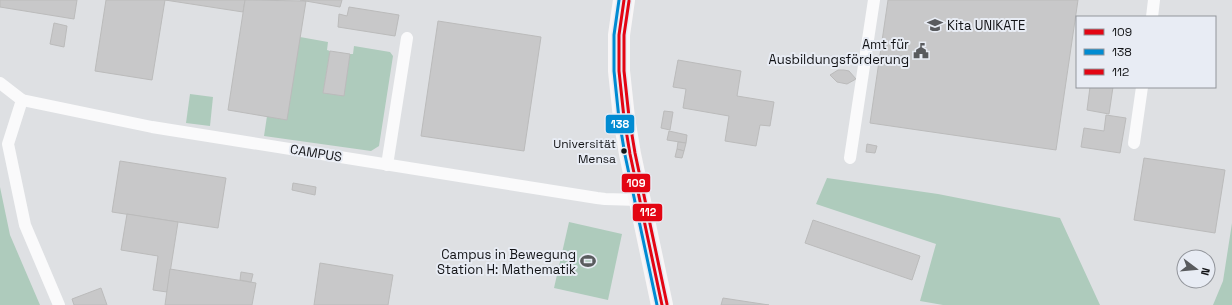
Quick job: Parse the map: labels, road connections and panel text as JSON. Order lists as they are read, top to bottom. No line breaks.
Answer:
{"streets":{"lane":["CAMPUS"]},"places":{"school or university":["Kita UNIKATE"],"public building":["Amt für Ausbildungsförderung"],"other":["Universität Mensa"],"sports":["Campus in Bewegung Station H: Mathematik"]},"lines":["transit line 109","transit line 138","transit line 112"],"legend":["109","138","112"],"north":"right"}
